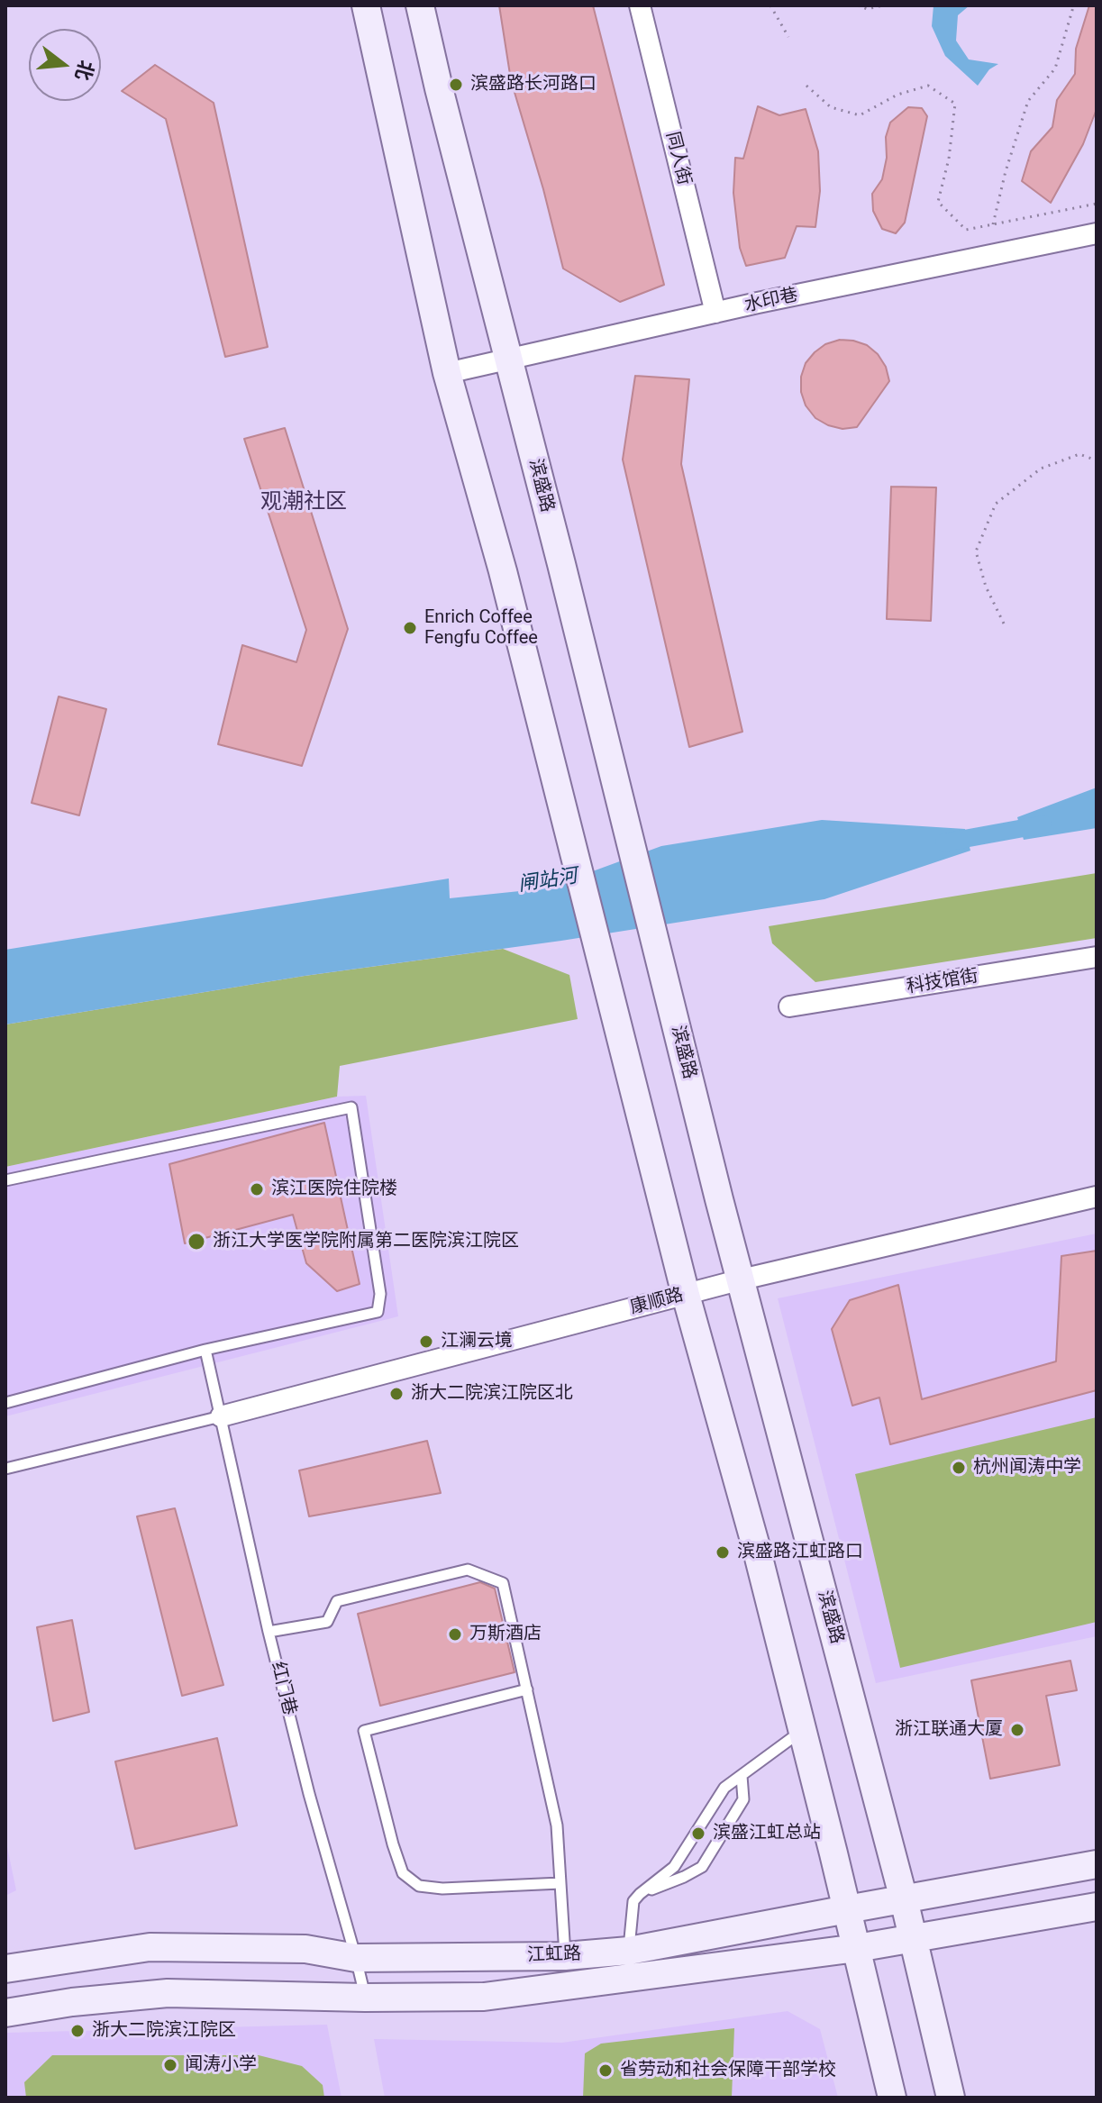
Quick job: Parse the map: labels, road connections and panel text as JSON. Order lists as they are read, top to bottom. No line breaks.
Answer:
{"streets":{"main road":["滨盛路","江虹路"],"street":["同人街","水印巷","科技馆街","康顺路"],"lane":["红门巷"]},"crossings":[["同人街","水印巷"],["水印巷","滨盛路"],["滨盛路","康顺路"],["滨盛路","江虹路"],["康顺路","红门巷"],["红门巷","江虹路"]],"districts":["观潮社区"],"water":["闸站河"],"places":["滨盛路长河路口","Enrich Coffee Fengfu Coffee","滨江医院住院楼","浙江大学医学院附属第二医院滨江院区","江澜云境","浙大二院滨江院区北","杭州闻涛中学","滨盛路江虹路口","万斯酒店","浙江联通大厦","滨盛江虹总站","浙大二院滨江院区","闻涛小学","省劳动和社会保障干部学校"],"north":"right"}
